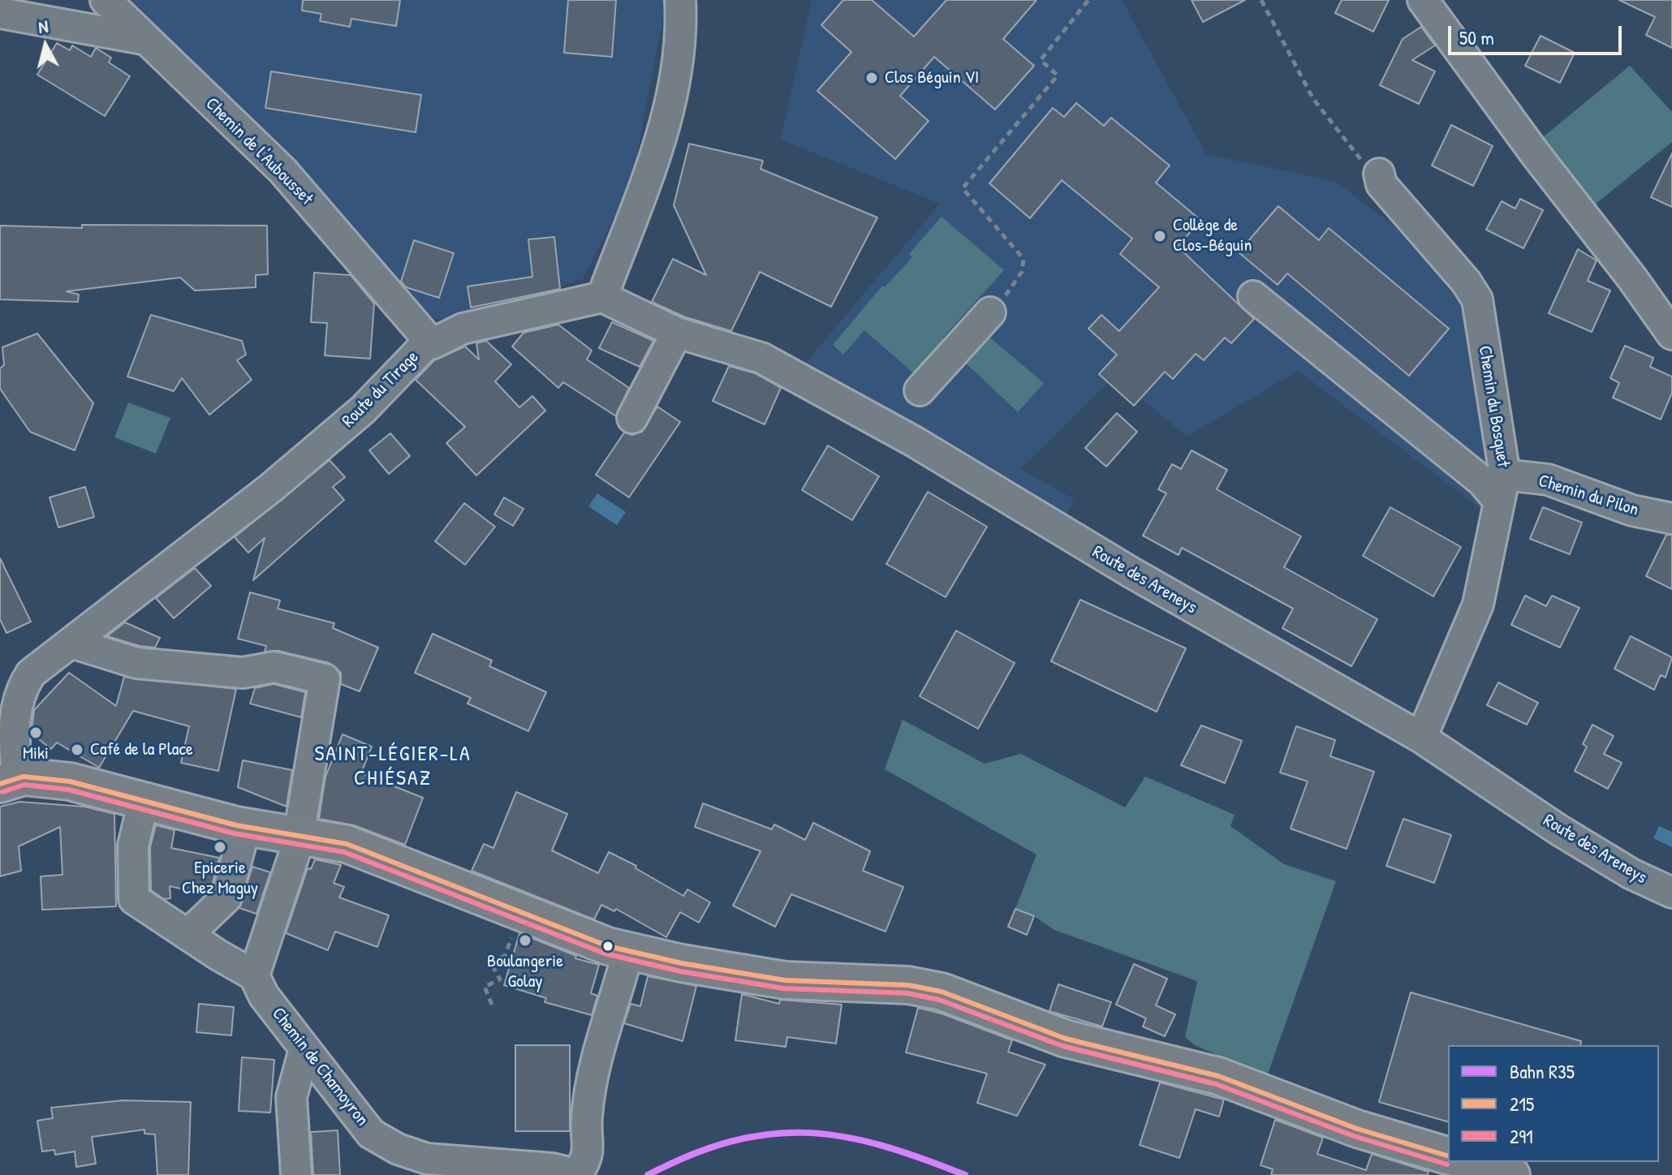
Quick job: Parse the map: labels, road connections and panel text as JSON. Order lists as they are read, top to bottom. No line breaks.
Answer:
{"streets":{"street":["Chemin de l'Aubousset","Route du Tirage","Chemin du Bosquet","Chemin du Pilon","Route des Areneys","Chemin de Chamoyron"]},"crossings":[["Chemin de l'Aubousset","Route du Tirage"],["Route du Tirage","Route des Areneys"],["Chemin du Bosquet","Chemin du Pilon"],["Chemin du Bosquet","Route des Areneys"]],"districts":["SAINT-LÉGIER-LA CHIÉSAZ"],"places":["Clos Béguin VI","Collège de Clos-Béguin","Miki","Café de la Place","Epicerie Chez Maguy","Boulangerie Golay"],"lines":["transit line 215","transit line 291","rail line R35"],"legend":["Bahn R35","215","291"],"scale_bar":"50 m","north":"top"}
